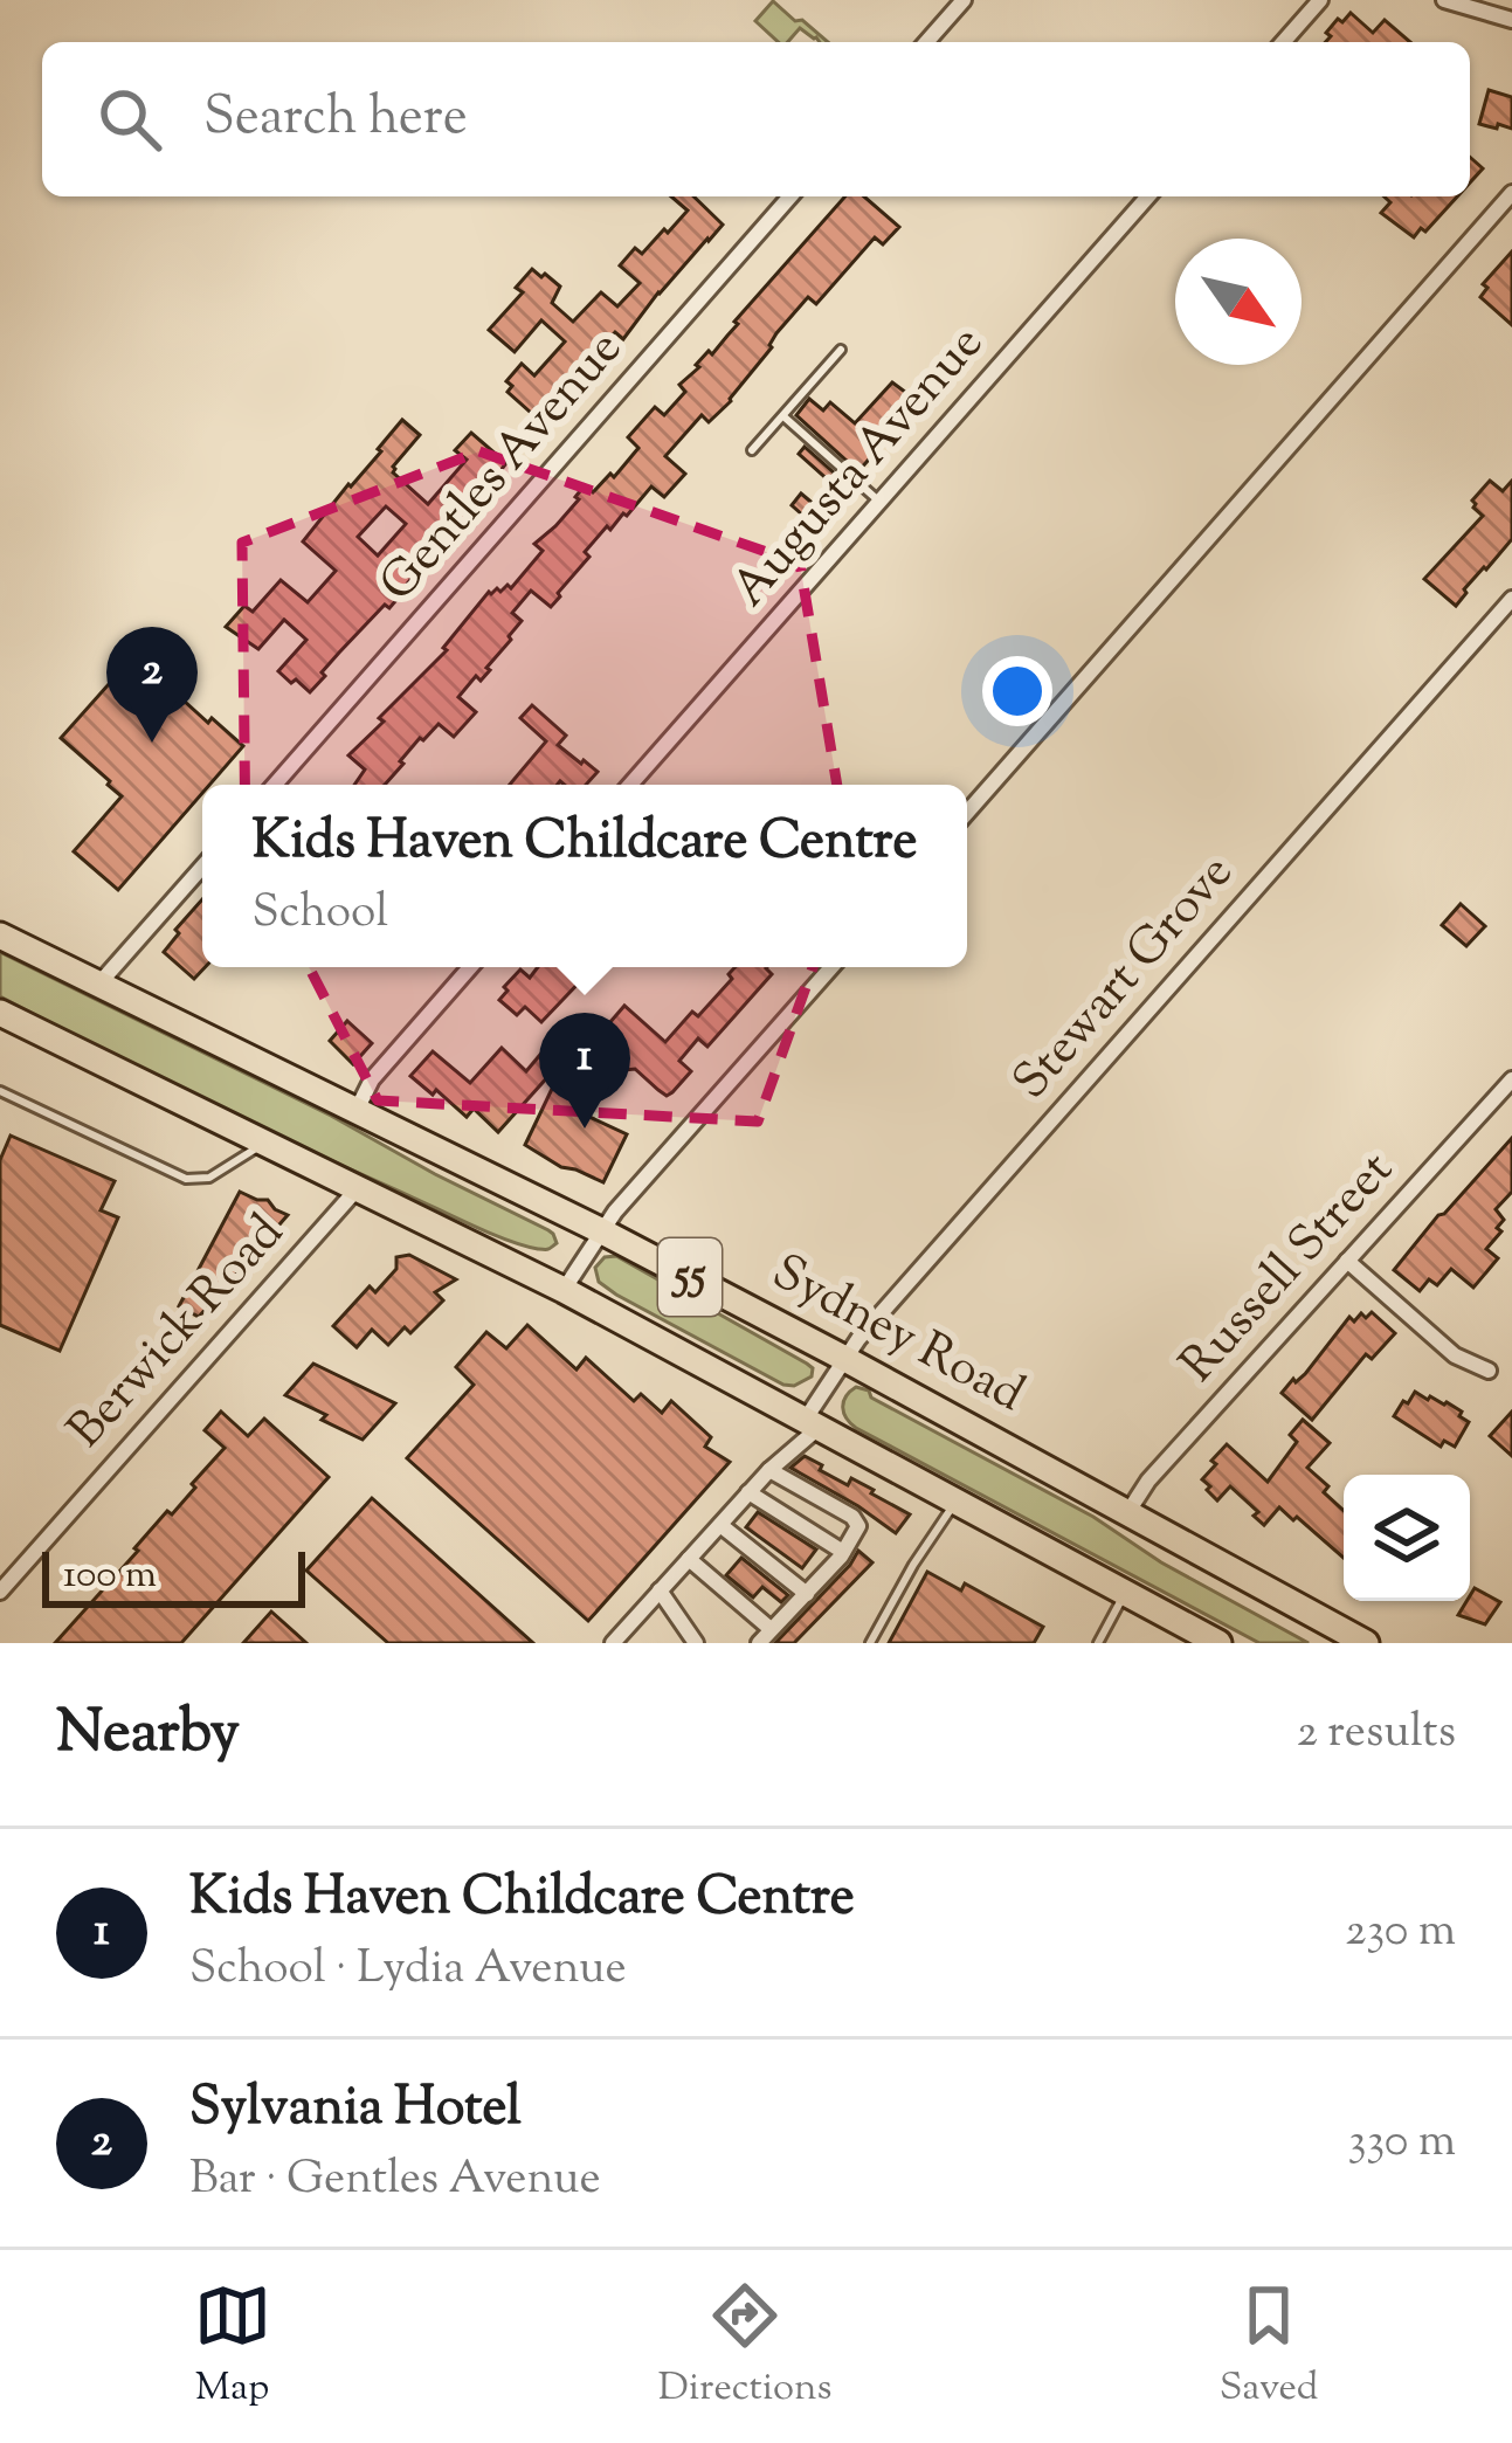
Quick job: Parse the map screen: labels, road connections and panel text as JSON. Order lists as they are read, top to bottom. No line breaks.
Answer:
{"streets":{"highway":["55","Sydney Road"],"street":["Gentles Avenue","Augusta Avenue","Stewart Grove","Russell Street","Berwick Road"]},"crossings":[["Stewart Grove","55"],["Stewart Grove","Sydney Road"],["Russell Street","Sydney Road"],["55","Berwick Road"]],"scale_bar":"100 m","north":"bottom right","page":{"search":"Search here","pins":["2","1"],"popup":["Kids Haven Childcare Centre","School"],"scale":"100 m","heading":["Nearby","2 results"],"list":[{"mark":"1","name":"Kids Haven Childcare Centre","note":"School · Lydia Avenue","value":"230 m"},{"mark":"2","name":"Sylvania Hotel","note":"Bar · Gentles Avenue","value":"330 m"}],"nav":["Map","Directions","Saved"]}}
